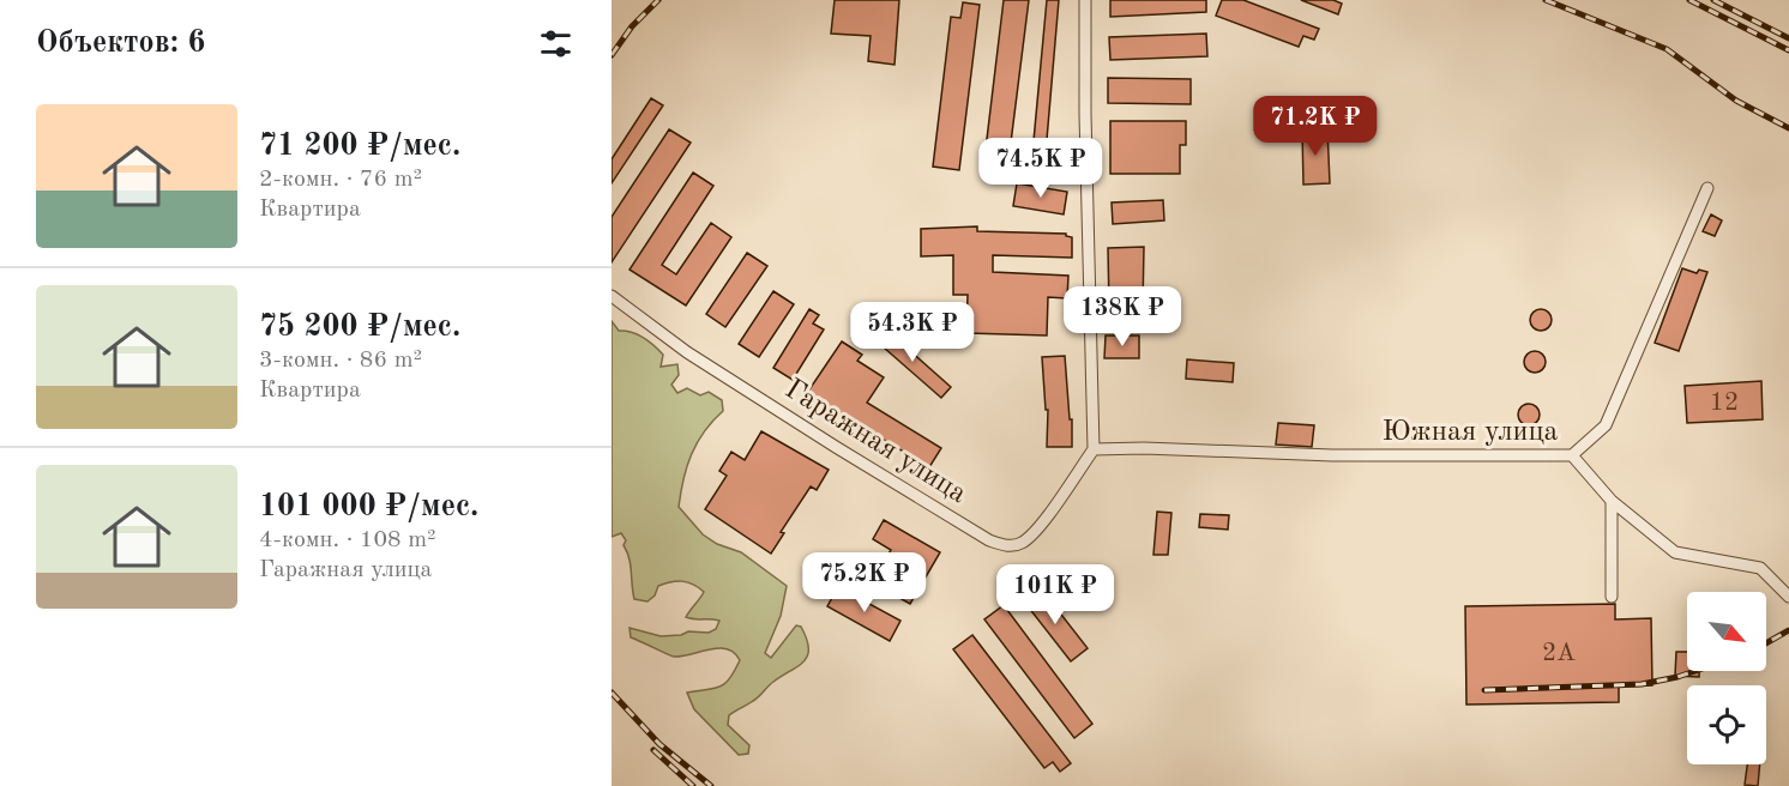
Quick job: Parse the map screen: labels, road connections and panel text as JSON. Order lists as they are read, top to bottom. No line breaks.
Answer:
{"streets":{"street":["Южная улица","Гаражная улица"]},"crossings":[["Южная улица","Гаражная улица"]],"house_numbers":["12","2А"],"north":"bottom right","page":{"heading":"Объектов: 6","list":[{"name":"71 200 ₽/мес.","note":"2-комн. · 76 m² · Квартира"},{"name":"75 200 ₽/мес.","note":"3-комн. · 86 m² · Квартира"},{"name":"101 000 ₽/мес.","note":"4-комн. · 108 m² · Гаражная улица"}],"price":["71.2K ₽","74.5K ₽","138K ₽","54.3K ₽","75.2K ₽","101K ₽"]}}
